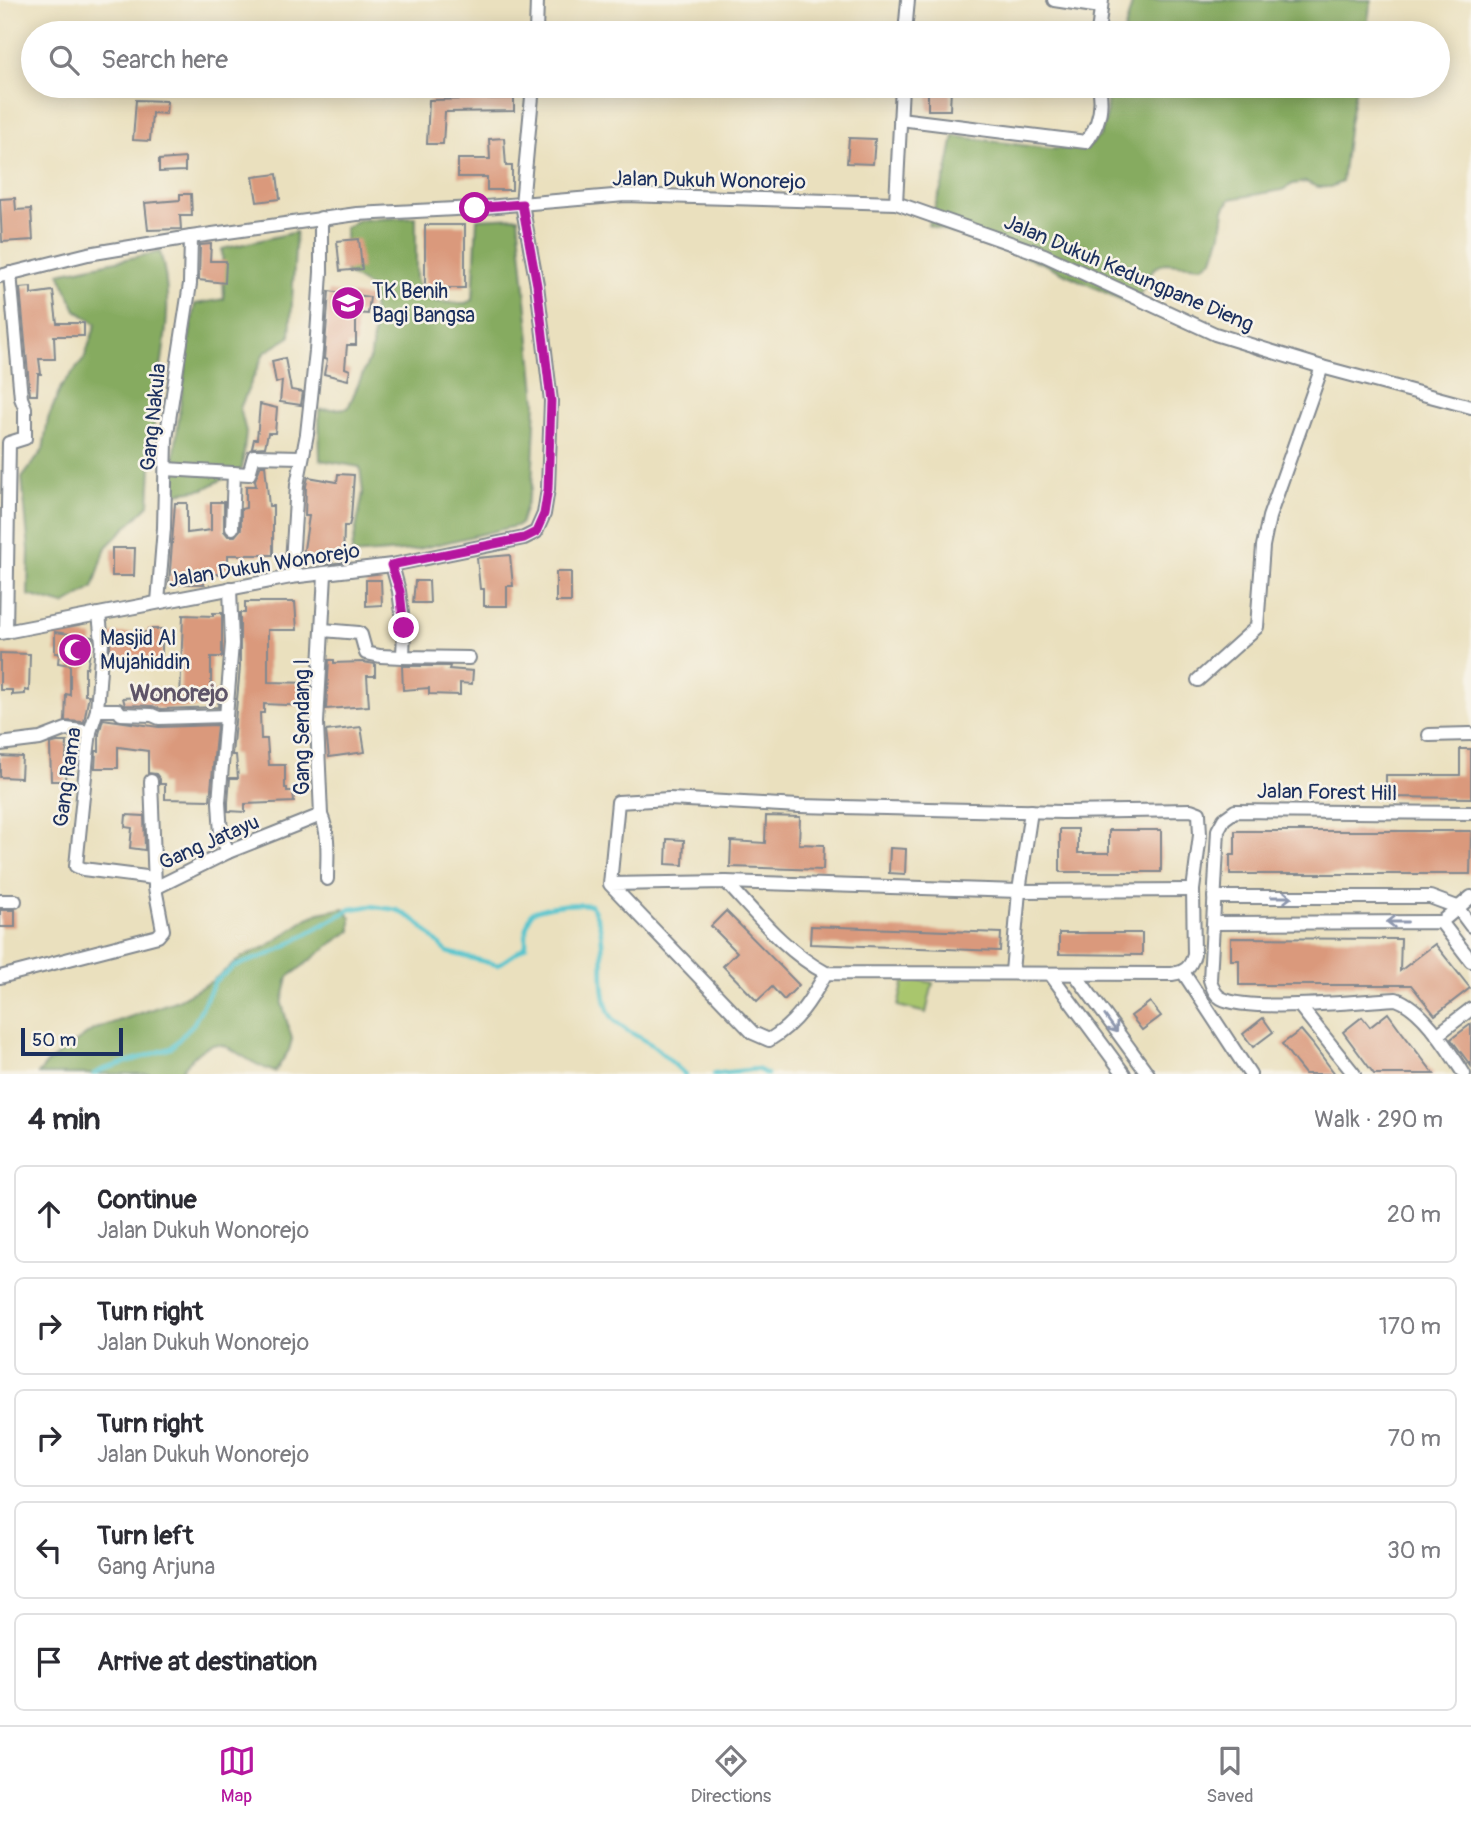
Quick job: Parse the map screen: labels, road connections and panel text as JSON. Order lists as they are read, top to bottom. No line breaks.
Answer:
{"streets":{"street":["Jalan Dukuh Wonorejo","Jalan Dukuh Kedungpane Dieng","Gang Nakula","Gang Sendang I","Gang Rama","Jalan Forest Hill","Gang Jatayu"]},"crossings":[["Jalan Dukuh Wonorejo","Jalan Dukuh Kedungpane Dieng"],["Jalan Dukuh Wonorejo","Gang Nakula"],["Jalan Dukuh Wonorejo","Gang Sendang I"],["Jalan Dukuh Wonorejo","Gang Rama"],["Gang Sendang I","Gang Jatayu"],["Gang Rama","Gang Jatayu"]],"districts":["Wonorejo"],"places":{"school or university":["TK Benih Bagi Bangsa"],"mosque":["Masjid Al Mujahiddin"]},"scale_bar":"50 m","page":{"search":"Search here","scale":"50 m","heading":["4 min","Walk · 290 m"],"list":[["Continue","Jalan Dukuh Wonorejo","20 m"],["Turn right","Jalan Dukuh Wonorejo","170 m"],["Turn right","Jalan Dukuh Wonorejo","70 m"],["Turn left","Gang Arjuna","30 m"],"Arrive at destination"],"nav":["Map","Directions","Saved"]}}
